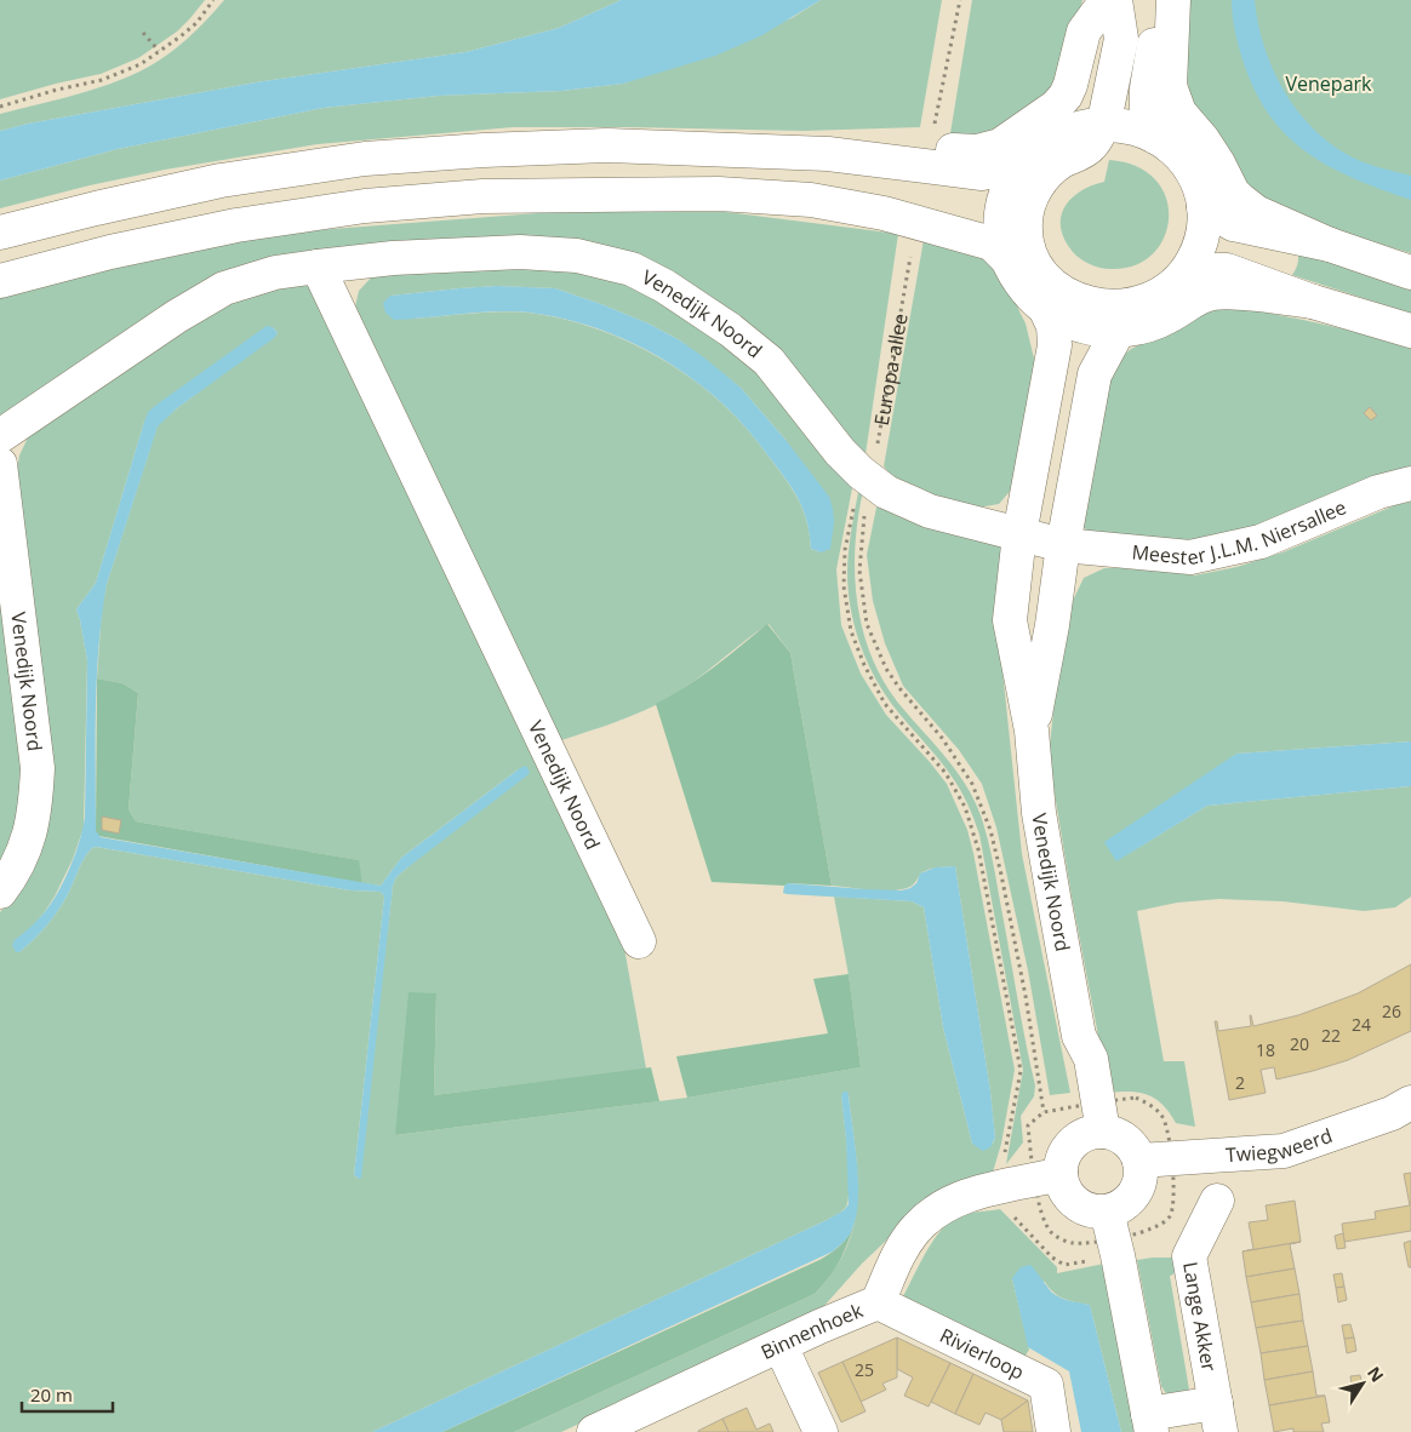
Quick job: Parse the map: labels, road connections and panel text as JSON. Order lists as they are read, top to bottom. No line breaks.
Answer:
{"streets":{"street":["Venedijk Noord","Meester J.L.M. Niersallee","Twiegweerd","Lange Akker","Binnenhoek","Rivierloop"],"path":["Europa-allee"]},"crossings":[["Venedijk Noord","Europa-allee"],["Venedijk Noord","Meester J.L.M. Niersallee"],["Binnenhoek","Rivierloop"]],"parks":["Venepark"],"house_numbers":["26","24","22","20","18","2","25"],"scale_bar":"20 m","north":"top right"}
